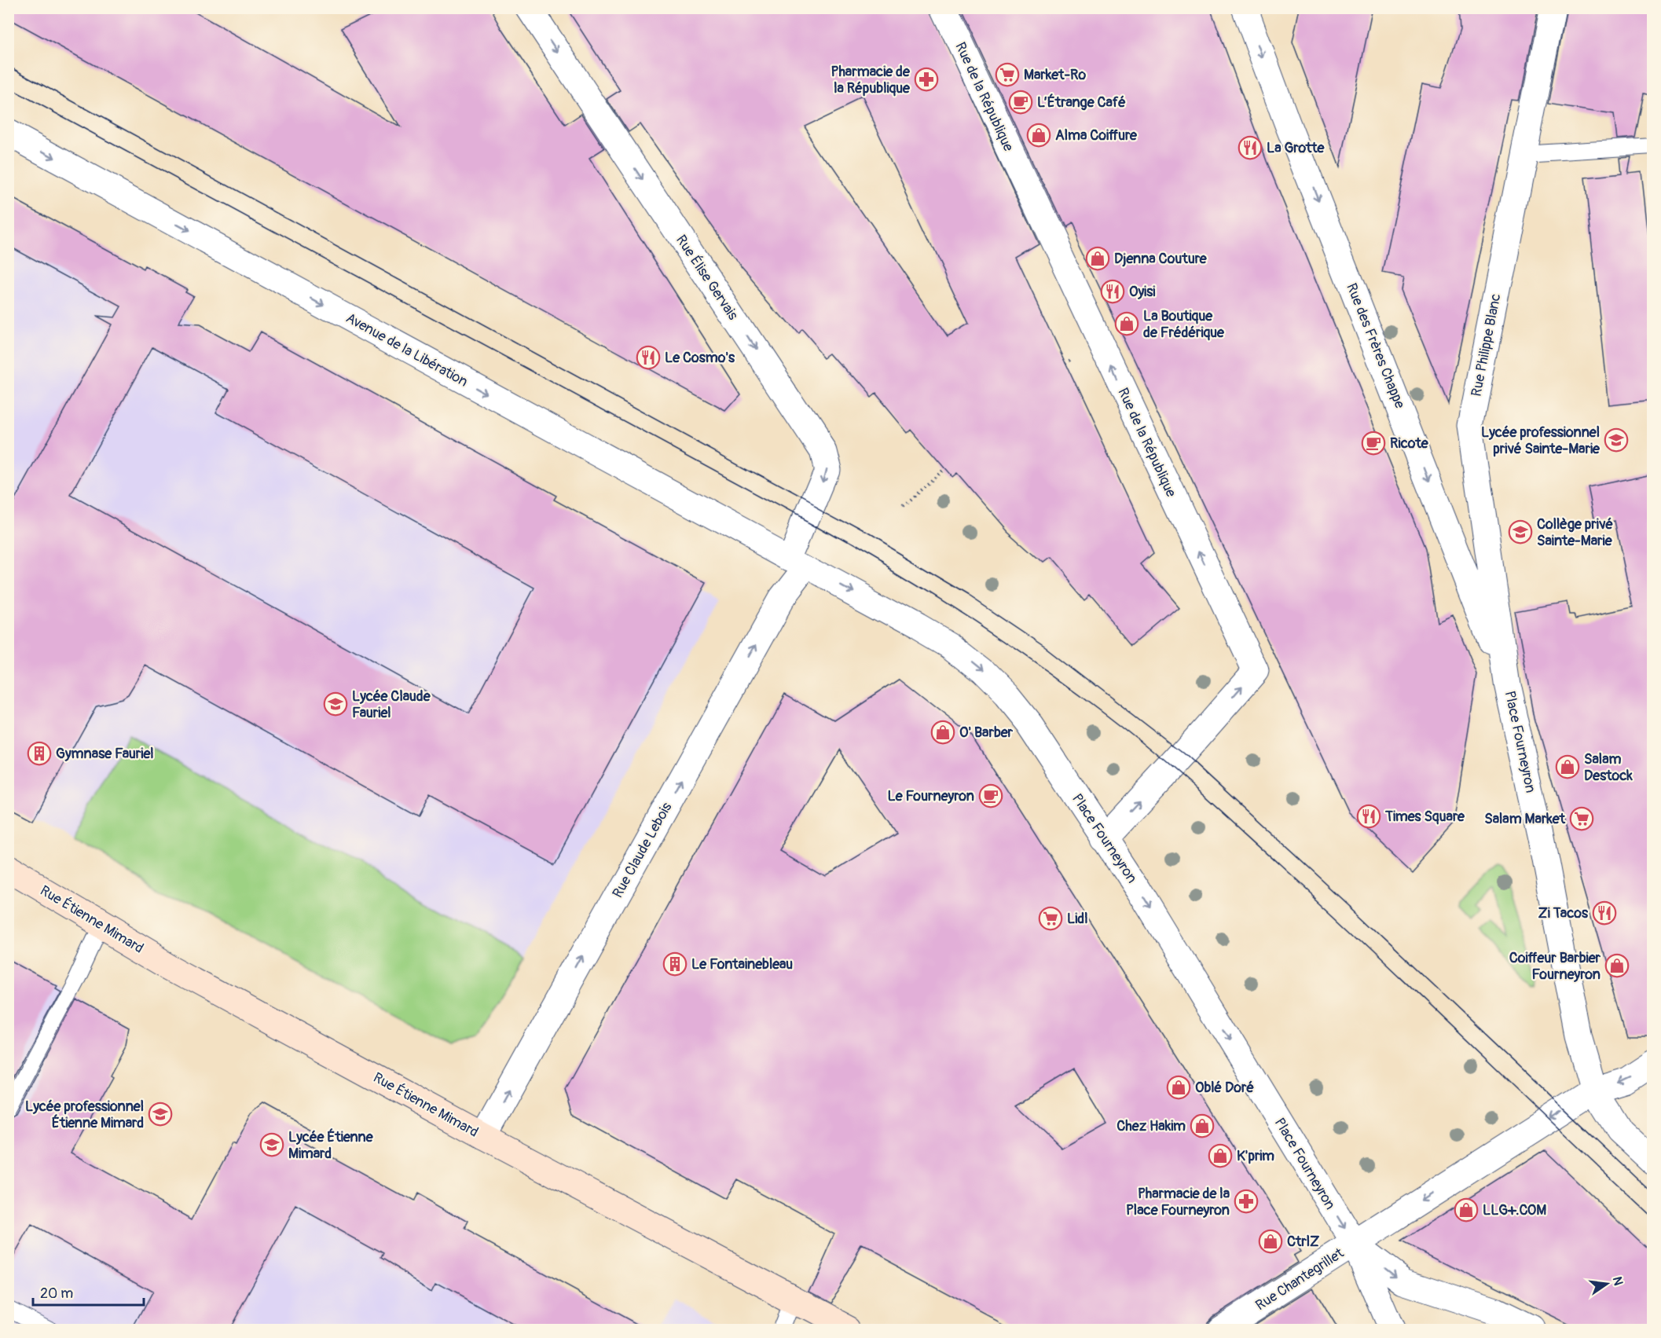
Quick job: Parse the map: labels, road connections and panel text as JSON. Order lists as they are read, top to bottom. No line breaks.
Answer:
{"streets":{"main road":["Rue Étienne Mimard"],"street":["Rue de la République","Rue Élise Gervais","Rue Philippe Blanc","Rue des Frères Chappe","Avenue de la Libération","Place Fourneyron","Rue Claude Lebois","Rue Chantegrillet"]},"crossings":[["Rue de la République","Place Fourneyron"],["Rue Élise Gervais","Avenue de la Libération"],["Rue Élise Gervais","Place Fourneyron"],["Rue Élise Gervais","Rue Claude Lebois"],["Rue Philippe Blanc","Rue des Frères Chappe"],["Rue Philippe Blanc","Place Fourneyron"],["Rue des Frères Chappe","Place Fourneyron"],["Avenue de la Libération","Place Fourneyron"],["Avenue de la Libération","Rue Claude Lebois"],["Place Fourneyron","Rue Claude Lebois"],["Place Fourneyron","Rue Chantegrillet"],["Rue Claude Lebois","Rue Étienne Mimard"]],"one_way":["Rue de la République","Rue Élise Gervais","Rue des Frères Chappe","Avenue de la Libération","Place Fourneyron","Rue Claude Lebois"],"places":{"supermarket":["Market-Ro","Salam Market","Lidl"],"pharmacy":["Pharmacie de la République","Pharmacie de la Place Fourneyron"],"cafe":["L’Étrange Café","Ricote","Le Fourneyron"],"shop":["Alma Coiffure","Djenna Couture","La Boutique de Frédérique","O' Barber","Salam Destock","Coiffeur Barbier Fourneyron","Oblé Doré","Chez Hakim","K'prim","LLG+.COM","CtrlZ"],"restaurant":["La Grotte","Oyisi","Le Cosmo's","Times Square","Zi Tacos"],"school or university":["Lycée professionnel privé Sainte-Marie","Collège privé Sainte-Marie","Lycée Claude Fauriel","Lycée professionnel Étienne Mimard","Lycée Étienne Mimard"],"building":["Gymnase Fauriel","Le Fontainebleau"]},"scale_bar":"20 m","north":"right"}
